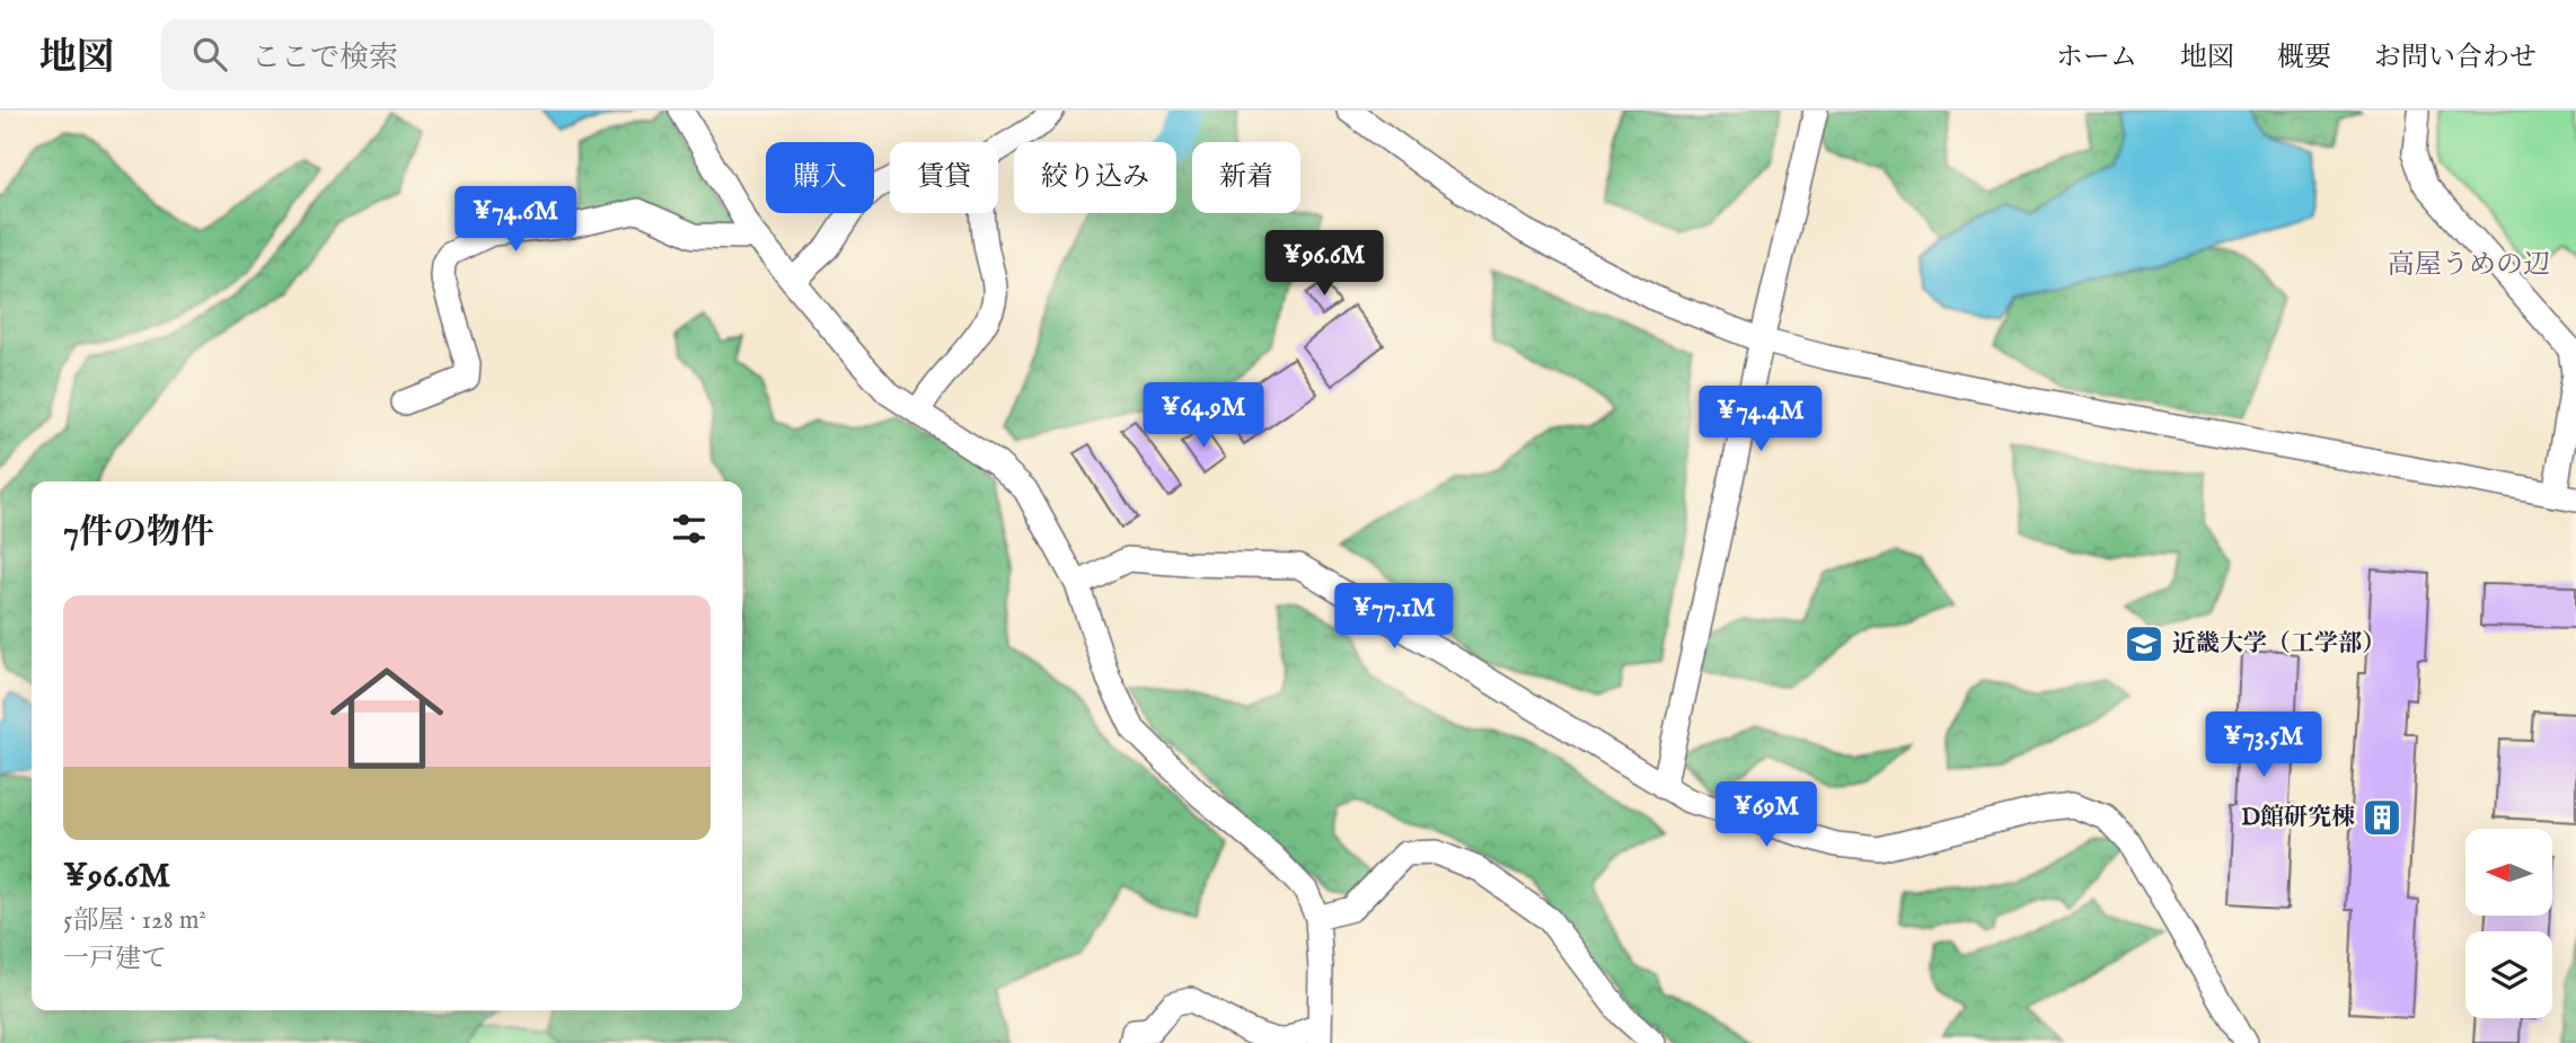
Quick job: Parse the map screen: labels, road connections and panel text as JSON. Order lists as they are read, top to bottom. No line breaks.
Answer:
{"districts":["高屋うめの辺"],"places":{"school or university":["近畿大学（工学部）"],"building":["D館研究棟"]},"north":"left","page":{"header":"地図","search":"ここで検索","nav":["ホーム","地図","概要","お問い合わせ"],"chip":["購入","賃貸","絞り込み","新着"],"price":["¥74.6M","¥96.6M","¥64.9M","¥74.4M","¥77.1M","¥73.5M","¥69M"],"heading":"7件の物件","list":[{"name":"¥96.6M","note":"5部屋 · 128 m² · 一戸建て"}]}}
